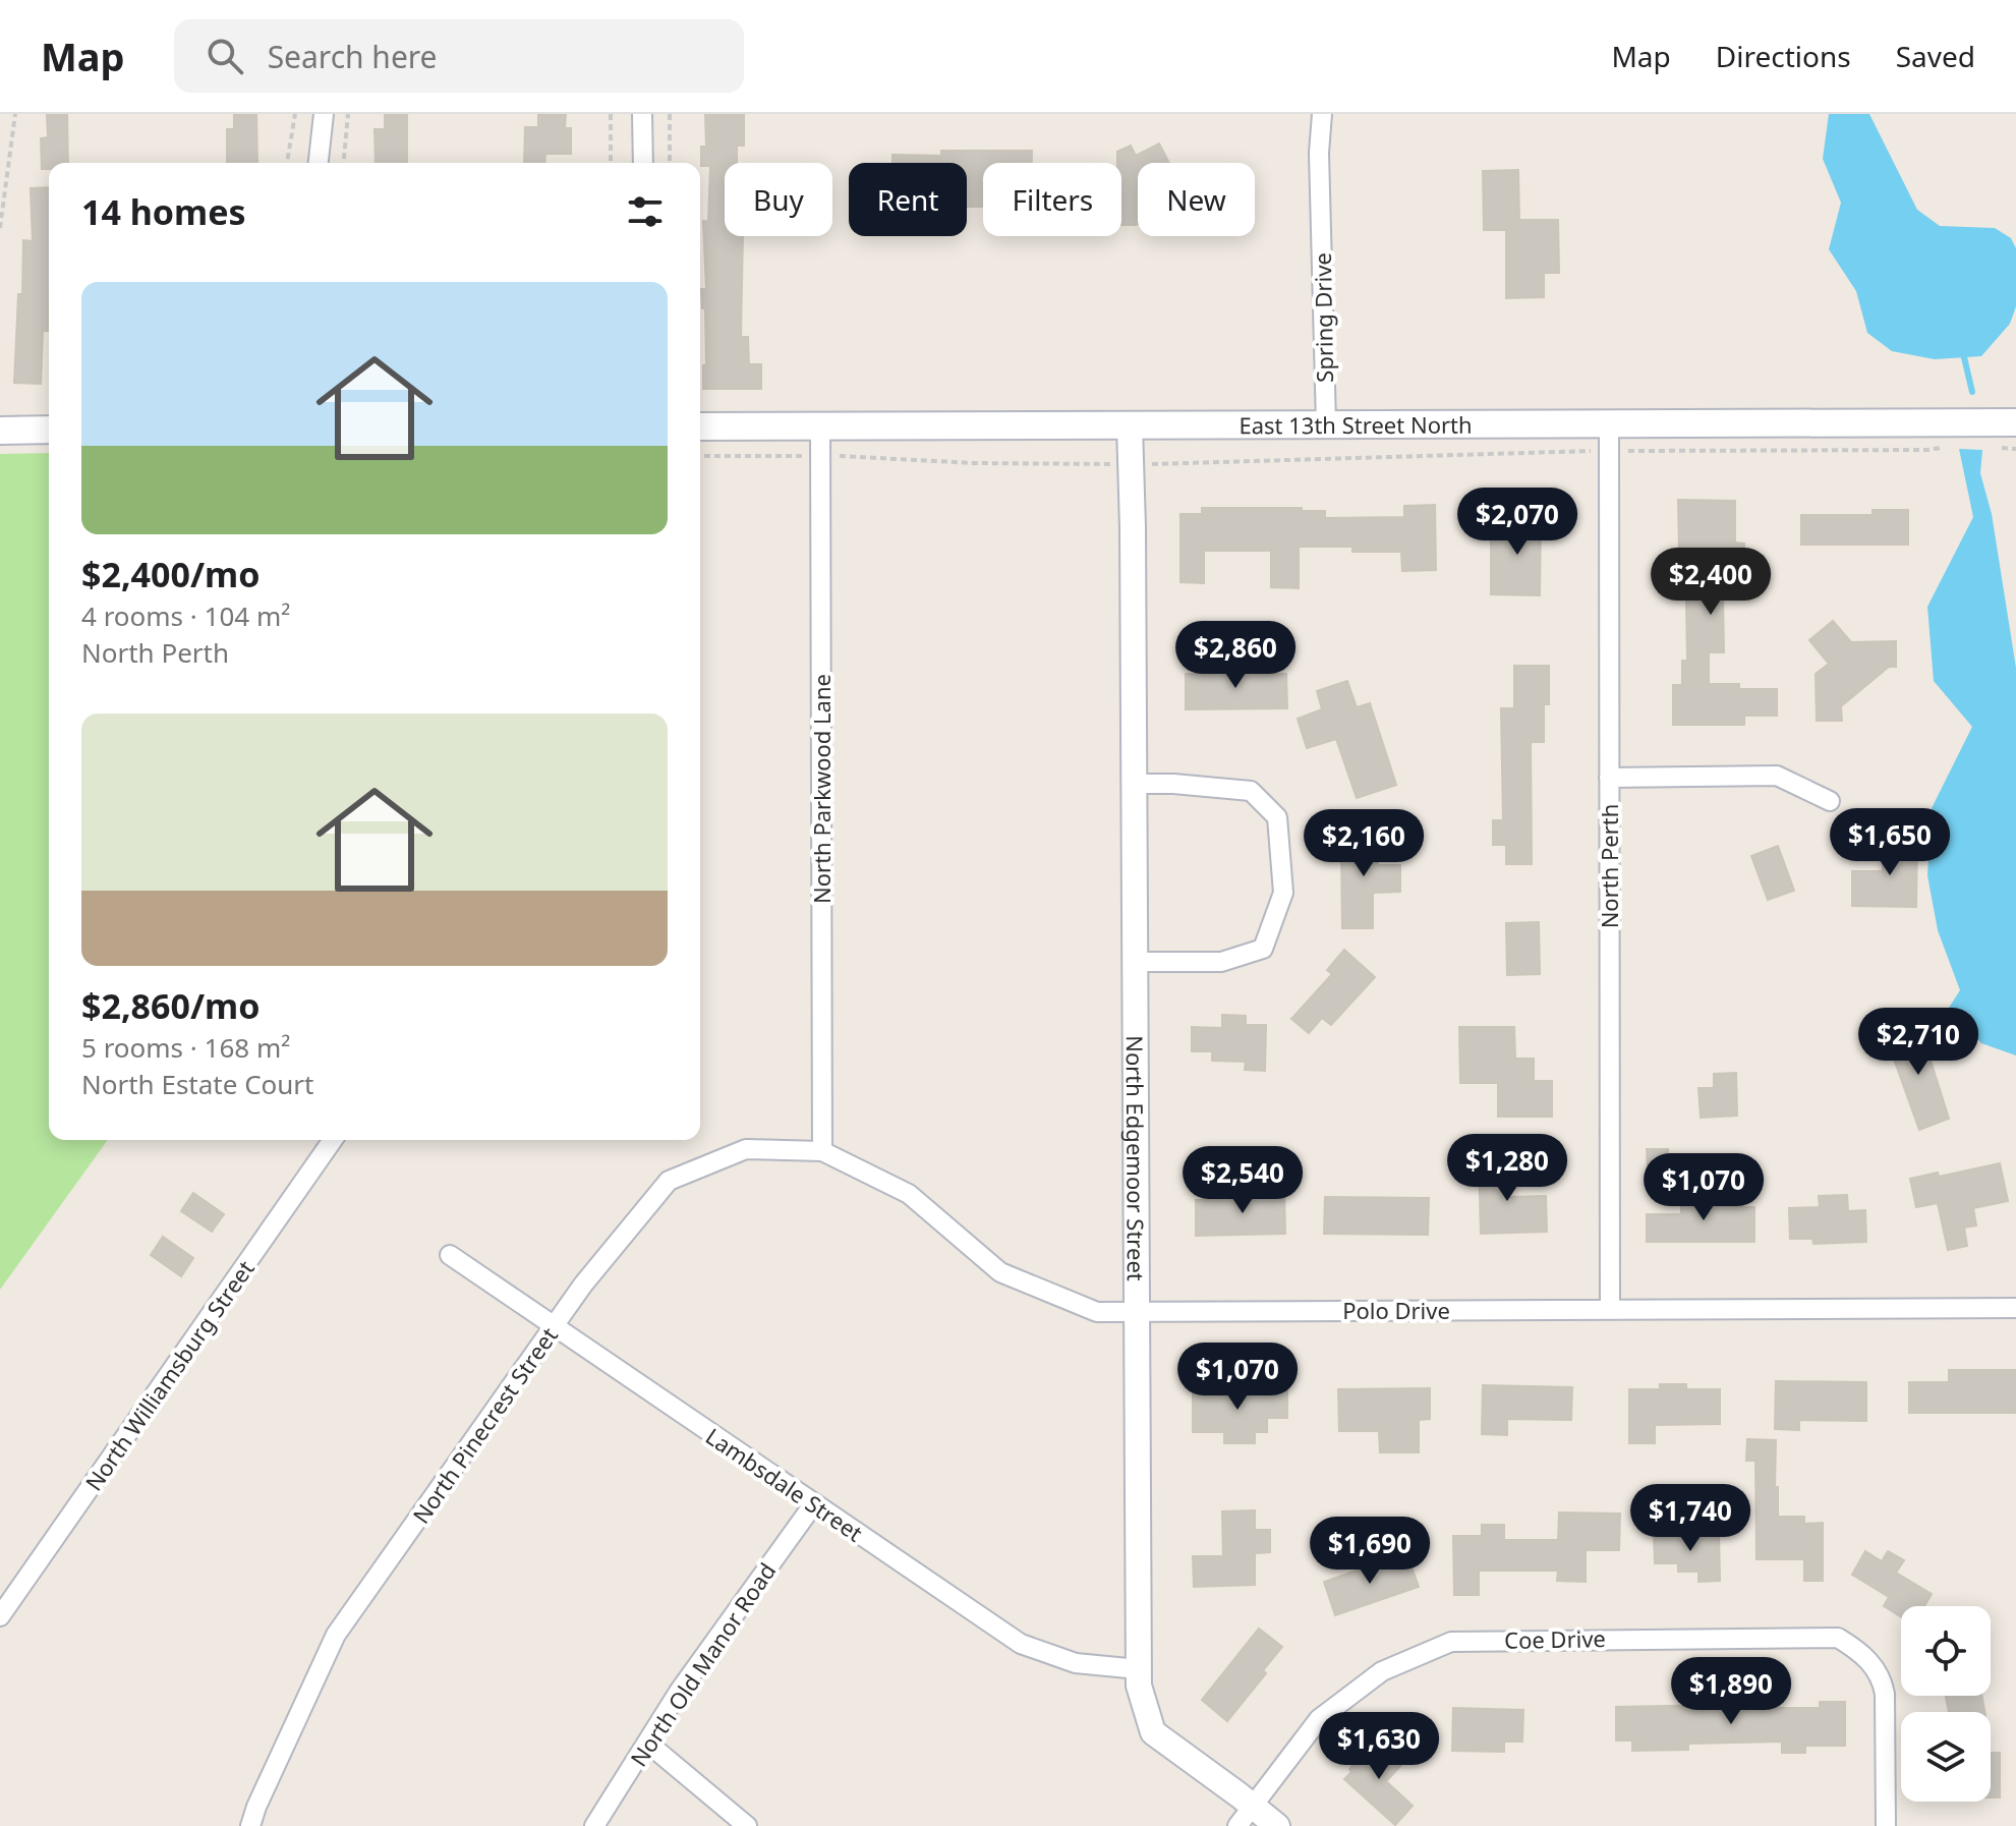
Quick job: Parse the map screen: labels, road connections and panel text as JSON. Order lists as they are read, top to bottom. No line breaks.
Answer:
{"streets":{"main road":["East 13th Street North"],"street":["Spring Drive","North Parkwood Lane","North Perth","North Edgemoor Street","Polo Drive","North Williamsburg Street","North Pinecrest Street","Lambsdale Street","Coe Drive","North Old Manor Road"]},"crossings":[["Spring Drive","East 13th Street North"],["East 13th Street North","North Parkwood Lane"],["East 13th Street North","North Perth"],["East 13th Street North","North Edgemoor Street"],["North Parkwood Lane","Polo Drive"],["North Parkwood Lane","North Pinecrest Street"],["North Perth","Polo Drive"],["North Edgemoor Street","Polo Drive"],["North Edgemoor Street","Lambsdale Street"],["North Edgemoor Street","Coe Drive"],["Polo Drive","North Pinecrest Street"],["North Pinecrest Street","Lambsdale Street"],["Lambsdale Street","North Old Manor Road"]],"page":{"header":"Map","search":"Search here","nav":["Map","Directions","Saved"],"chip":["Buy","Rent","Filters","New"],"heading":"14 homes","list":[{"name":"$2,400/mo","note":"4 rooms · 104 m² · North Perth"},{"name":"$2,860/mo","note":"5 rooms · 168 m² · North Estate Court"}],"price":["$2,070","$2,400","$2,860","$1,650","$2,160","$2,710","$1,280","$2,540","$1,070","$1,070","$1,740","$1,690","$1,890","$1,630"]}}
